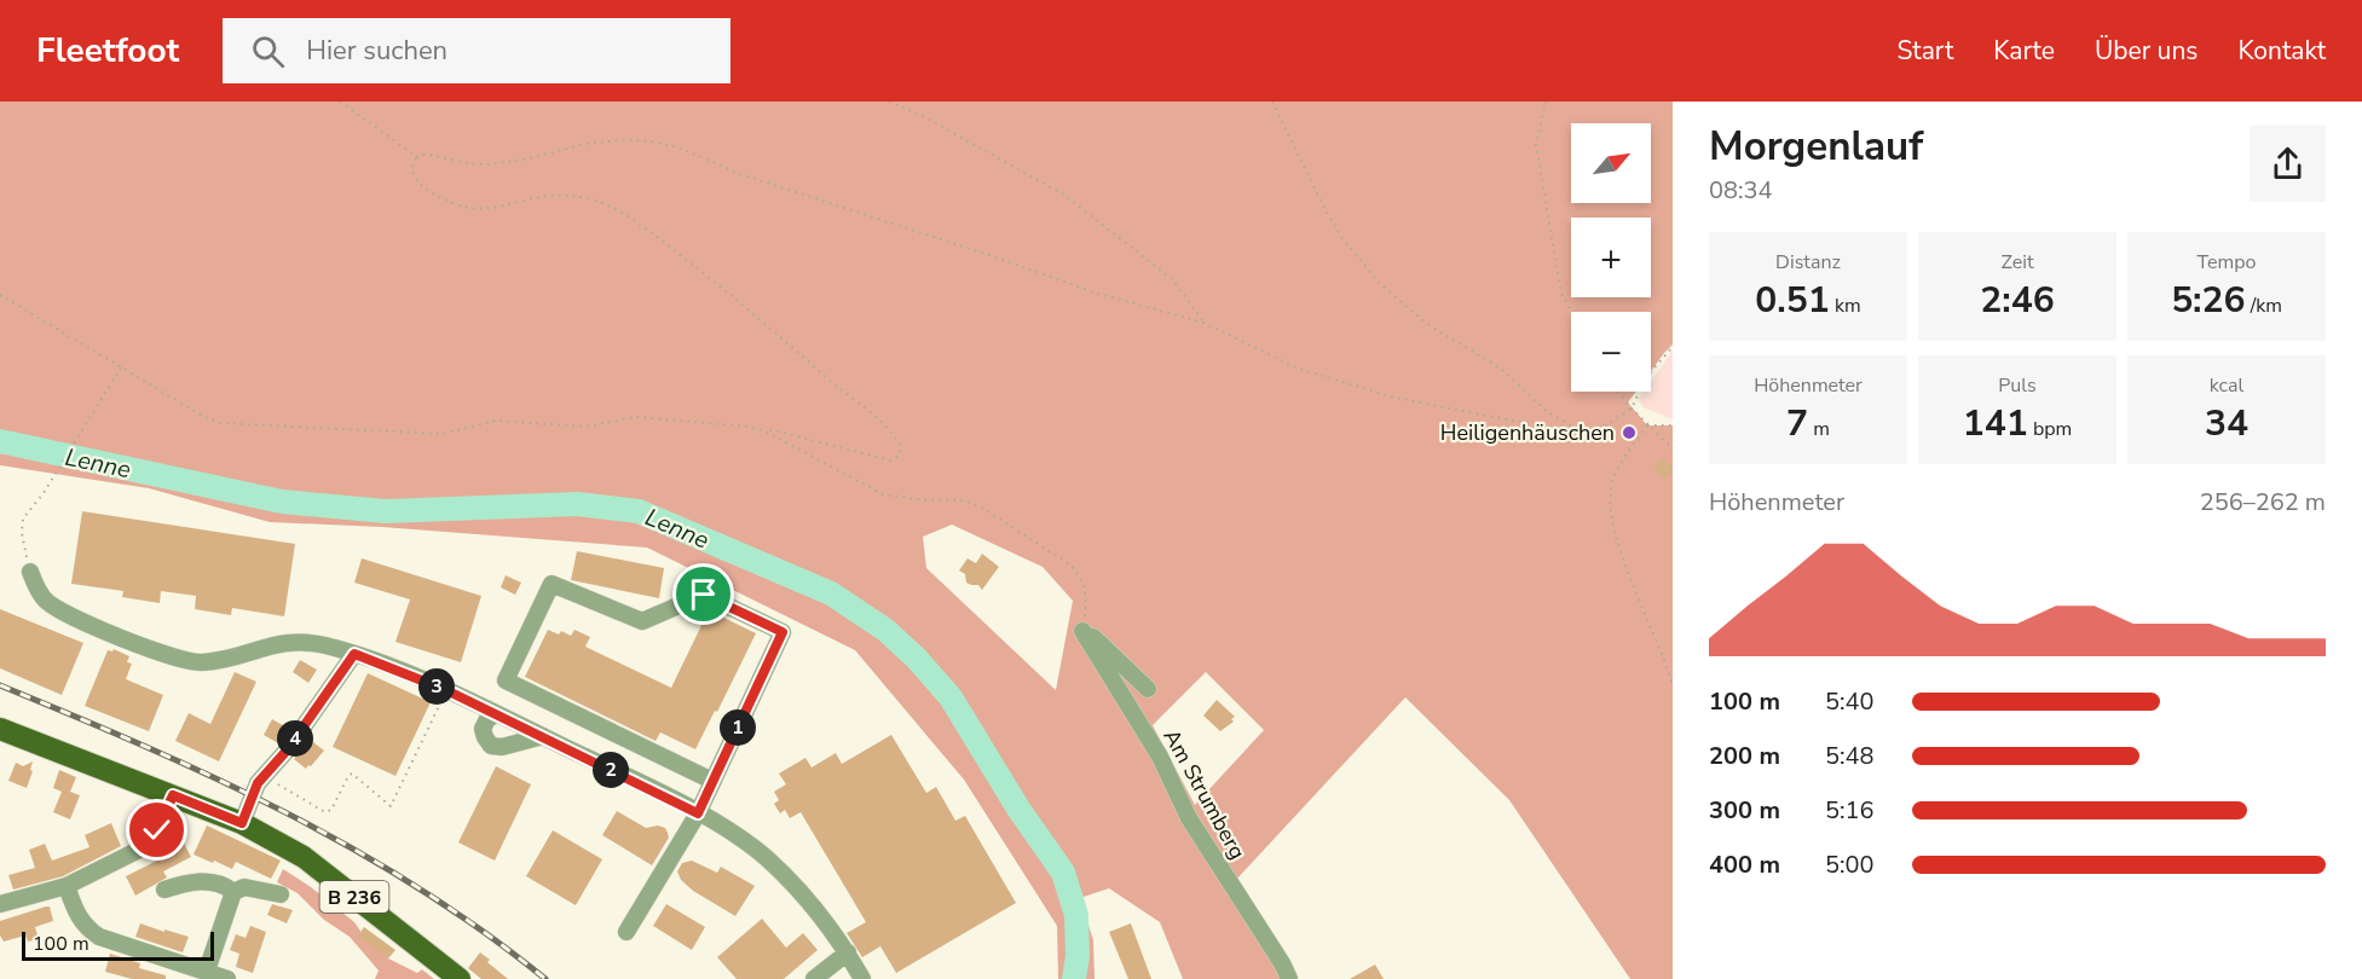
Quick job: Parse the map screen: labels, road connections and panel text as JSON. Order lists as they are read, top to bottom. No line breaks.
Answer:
{"streets":{"main road":["B 236"],"street":["Am Strumberg"]},"water":["Lenne"],"places":["Heiligenhäuschen"],"scale_bar":"100 m","north":"top right","page":{"header":"Fleetfoot","search":"Hier suchen","nav":["Start","Karte","Über uns","Kontakt"],"heading":["Morgenlauf","08:34"],"map_buttons":["+","−"],"stats":[["Distanz","0.51 km"],["Zeit","2:46"],["Tempo","5:26 /km"],["Höhenmeter","7 m"],["Puls","141 bpm"],["kcal","34"]],"chart":["Höhenmeter","256–262 m"],"pins":["3","1","4","2"],"list":[{"name":"100 m","note":"5:40"},{"name":"200 m","note":"5:48"},{"name":"300 m","note":"5:16"},{"name":"400 m","note":"5:00"}],"scale":"100 m"}}
